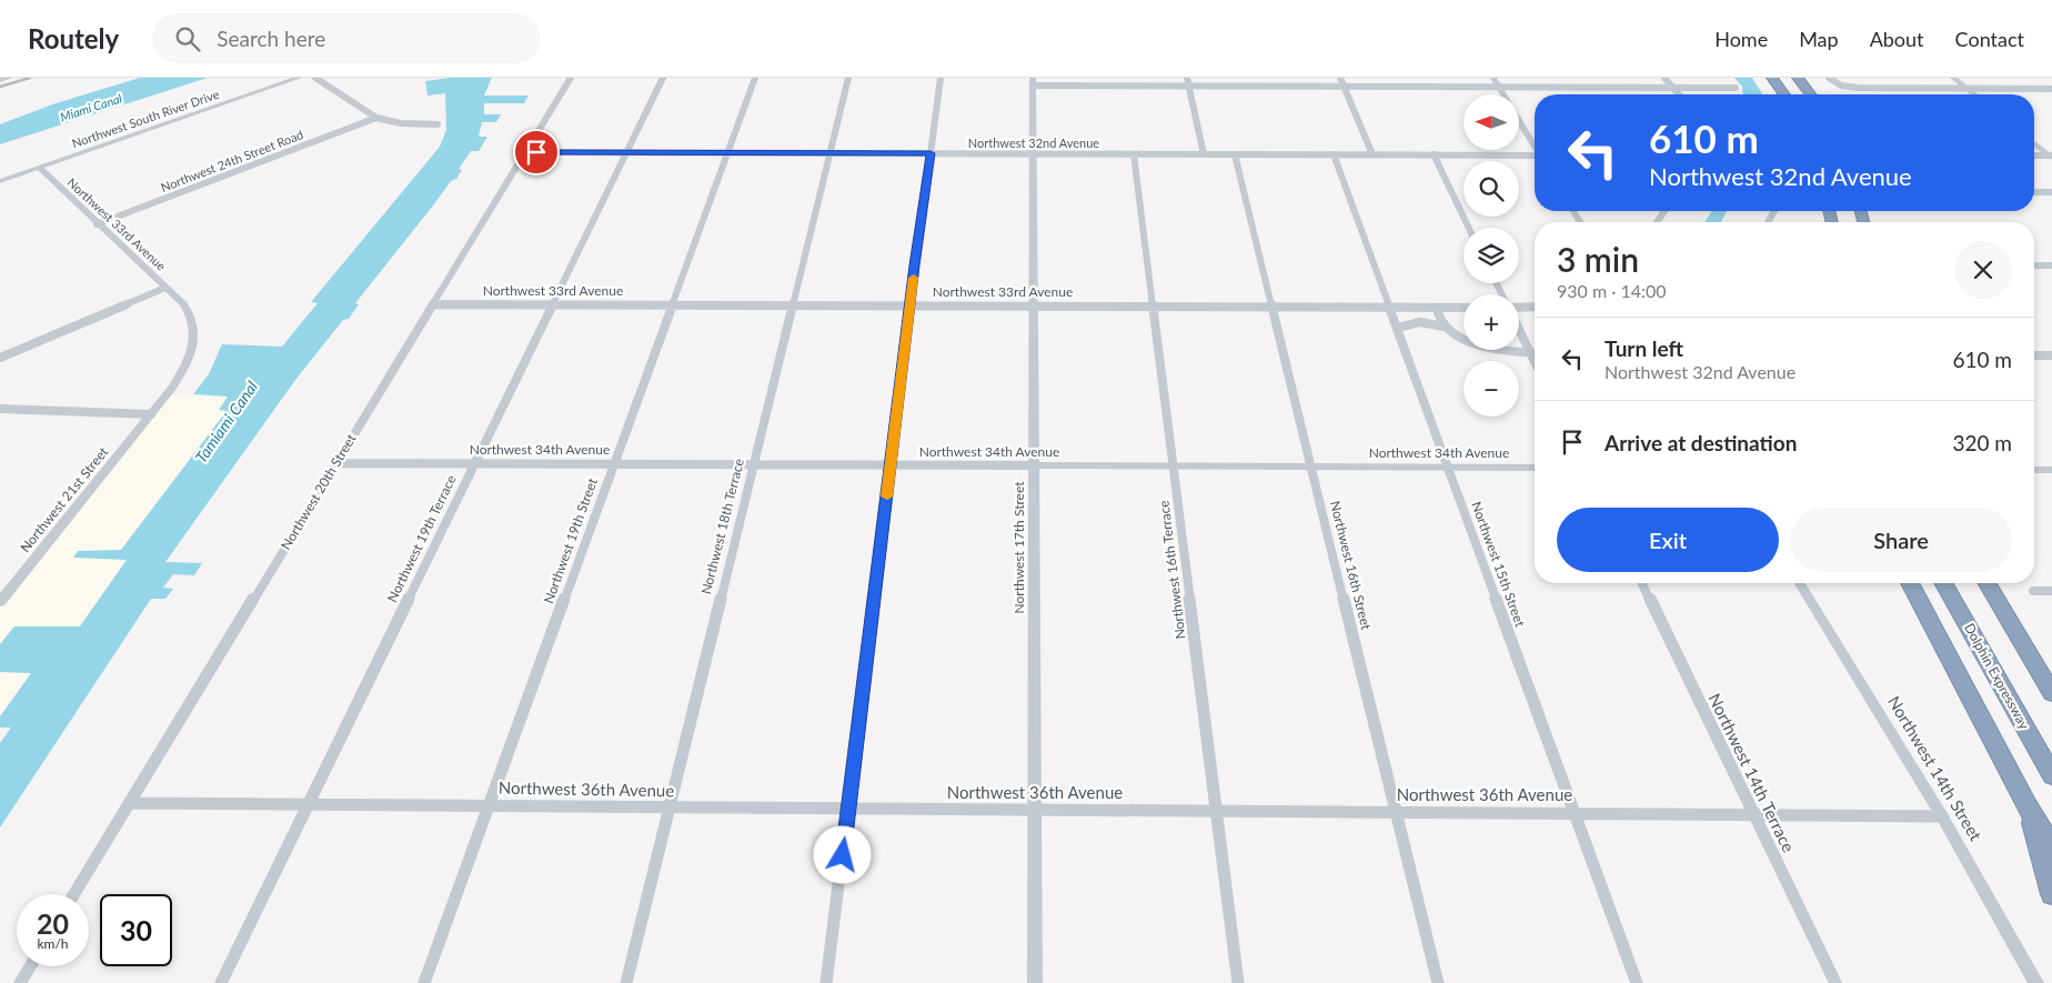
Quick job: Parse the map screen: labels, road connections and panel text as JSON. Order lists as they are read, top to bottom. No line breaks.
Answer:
{"streets":{"highway":["Dolphin Expressway"],"street":["Northwest South River Drive","Northwest 32nd Avenue","Northwest 24th Street Road","Northwest 33rd Avenue","Northwest 34th Avenue","Northwest 20th Street","Northwest 21st Street","Northwest 18th Terrace","Northwest 19th Terrace","Northwest 19th Street","Northwest 17th Street","Northwest 15th Street","Northwest 16th Street","Northwest 16th Terrace","Northwest 14th Street","Northwest 14th Terrace","Northwest 36th Avenue"]},"crossings":[["Northwest South River Drive","Northwest 33rd Avenue"],["Northwest 32nd Avenue","Northwest 20th Street"],["Northwest 32nd Avenue","Northwest 18th Terrace"],["Northwest 32nd Avenue","Northwest 19th Terrace"],["Northwest 32nd Avenue","Northwest 19th Street"],["Northwest 32nd Avenue","Northwest 17th Street"],["Northwest 32nd Avenue","Northwest 15th Street"],["Northwest 32nd Avenue","Northwest 16th Street"],["Northwest 32nd Avenue","Northwest 16th Terrace"],["Northwest 24th Street Road","Northwest 33rd Avenue"],["Northwest 33rd Avenue","Northwest 20th Street"],["Northwest 33rd Avenue","Northwest 21st Street"],["Northwest 33rd Avenue","Northwest 18th Terrace"],["Northwest 33rd Avenue","Northwest 19th Terrace"],["Northwest 33rd Avenue","Northwest 19th Street"],["Northwest 33rd Avenue","Northwest 17th Street"],["Northwest 33rd Avenue","Northwest 15th Street"],["Northwest 33rd Avenue","Northwest 16th Street"],["Northwest 33rd Avenue","Northwest 16th Terrace"],["Northwest 34th Avenue","Northwest 20th Street"],["Northwest 34th Avenue","Northwest 18th Terrace"],["Northwest 34th Avenue","Northwest 19th Terrace"],["Northwest 34th Avenue","Northwest 19th Street"],["Northwest 34th Avenue","Northwest 17th Street"],["Northwest 34th Avenue","Northwest 15th Street"],["Northwest 34th Avenue","Northwest 16th Street"],["Northwest 34th Avenue","Northwest 16th Terrace"],["Northwest 20th Street","Northwest 36th Avenue"],["Northwest 18th Terrace","Northwest 36th Avenue"],["Northwest 19th Terrace","Northwest 36th Avenue"],["Northwest 19th Street","Northwest 36th Avenue"],["Northwest 17th Street","Northwest 36th Avenue"],["Northwest 15th Street","Northwest 36th Avenue"],["Northwest 16th Street","Northwest 36th Avenue"],["Northwest 16th Terrace","Northwest 36th Avenue"],["Northwest 14th Street","Northwest 36th Avenue"],["Northwest 14th Terrace","Northwest 36th Avenue"]],"water":["Miami Canal","Tamiami Canal"],"north":"left","page":{"header":"Routely","search":"Search here","nav":["Home","Map","About","Contact"],"map_buttons":["+","−"],"turn":["610 m","Northwest 32nd Avenue"],"heading":["3 min","930 m · 14:00"],"list":[{"name":"Turn left","note":"Northwest 32nd Avenue","value":"610 m"},{"name":"Arrive at destination","value":"320 m"}],"buttons":["Exit","Share"],"speed":"20 km/h","limit":"30"}}
